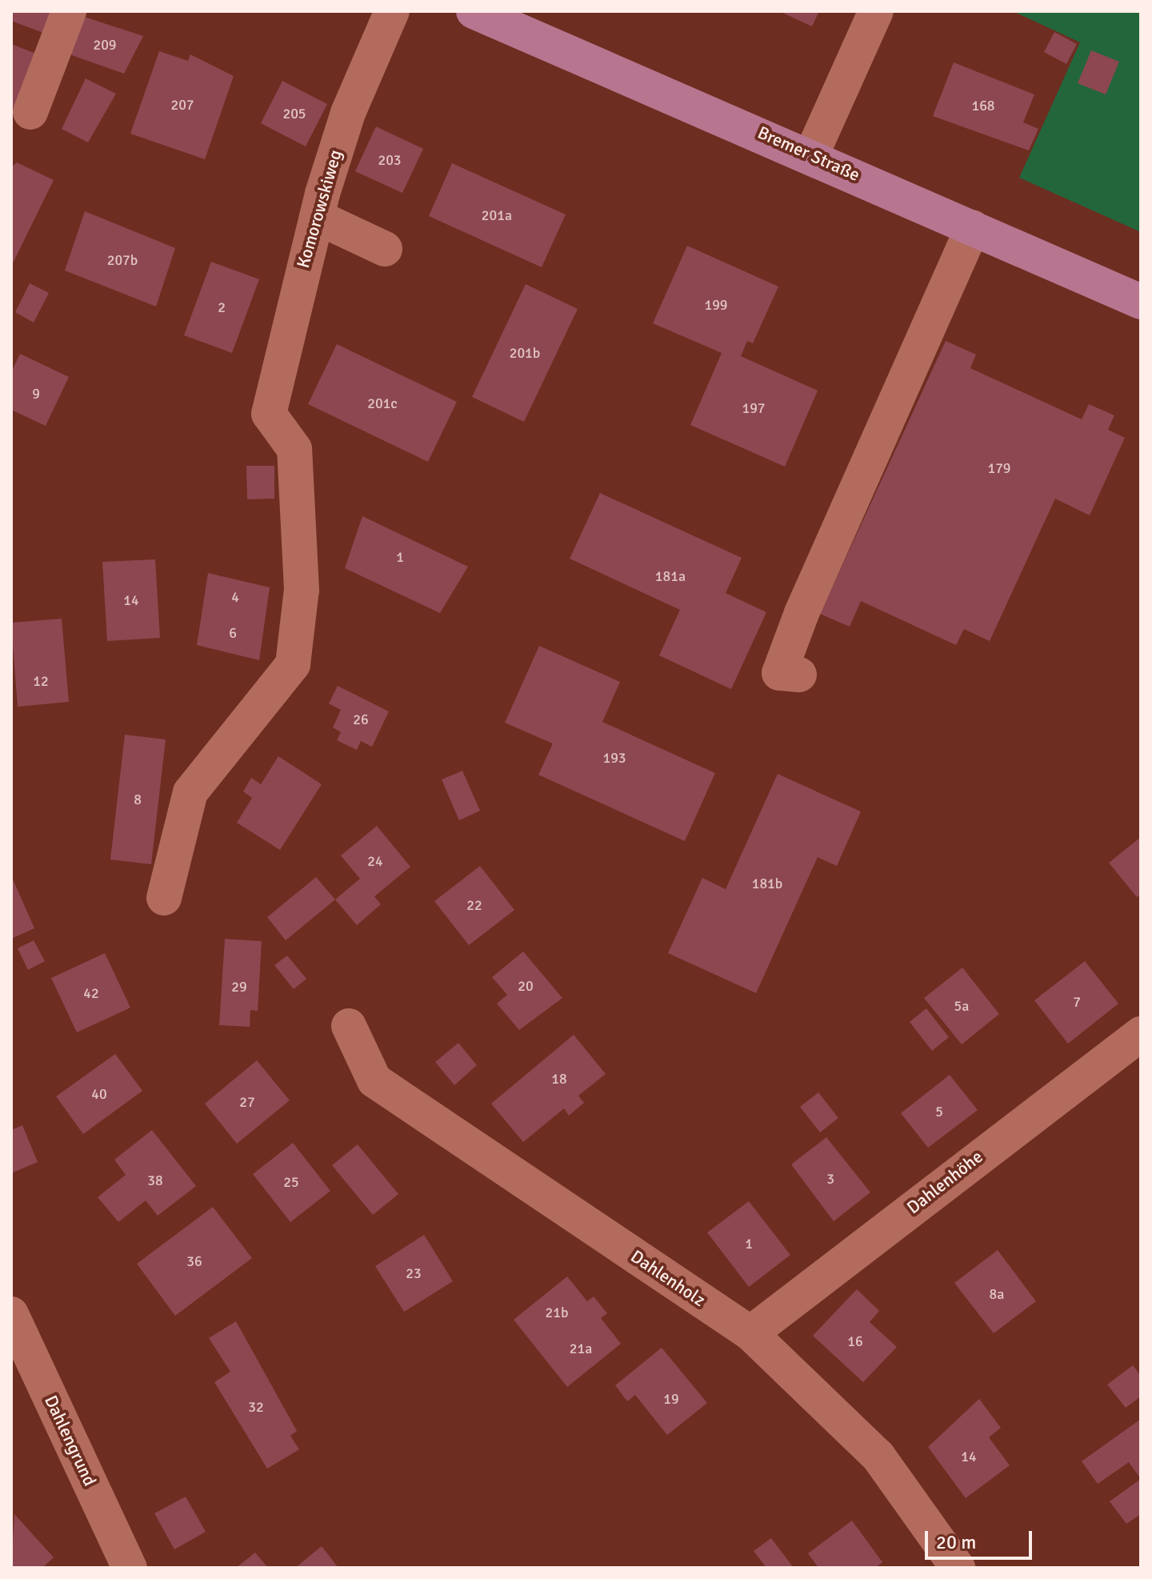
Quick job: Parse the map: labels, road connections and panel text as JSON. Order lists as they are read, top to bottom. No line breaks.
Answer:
{"streets":{"main road":["Bremer Straße"],"street":["Komorowskiweg","Dahlenhöhe","Dahlenholz","Dahlengrund"]},"crossings":[["Dahlenhöhe","Dahlenholz"]],"house_numbers":["209","207","168","205","203","201a","207b","199","2","201b","9","201c","197","179","1","181a","4","14","6","12","26","193","8","24","181b","22","20","29","42","7","5a","18","40","27","5","3","38","25","1","36","23","8a","21b","16","21a","19","32","14"],"scale_bar":"20 m"}
